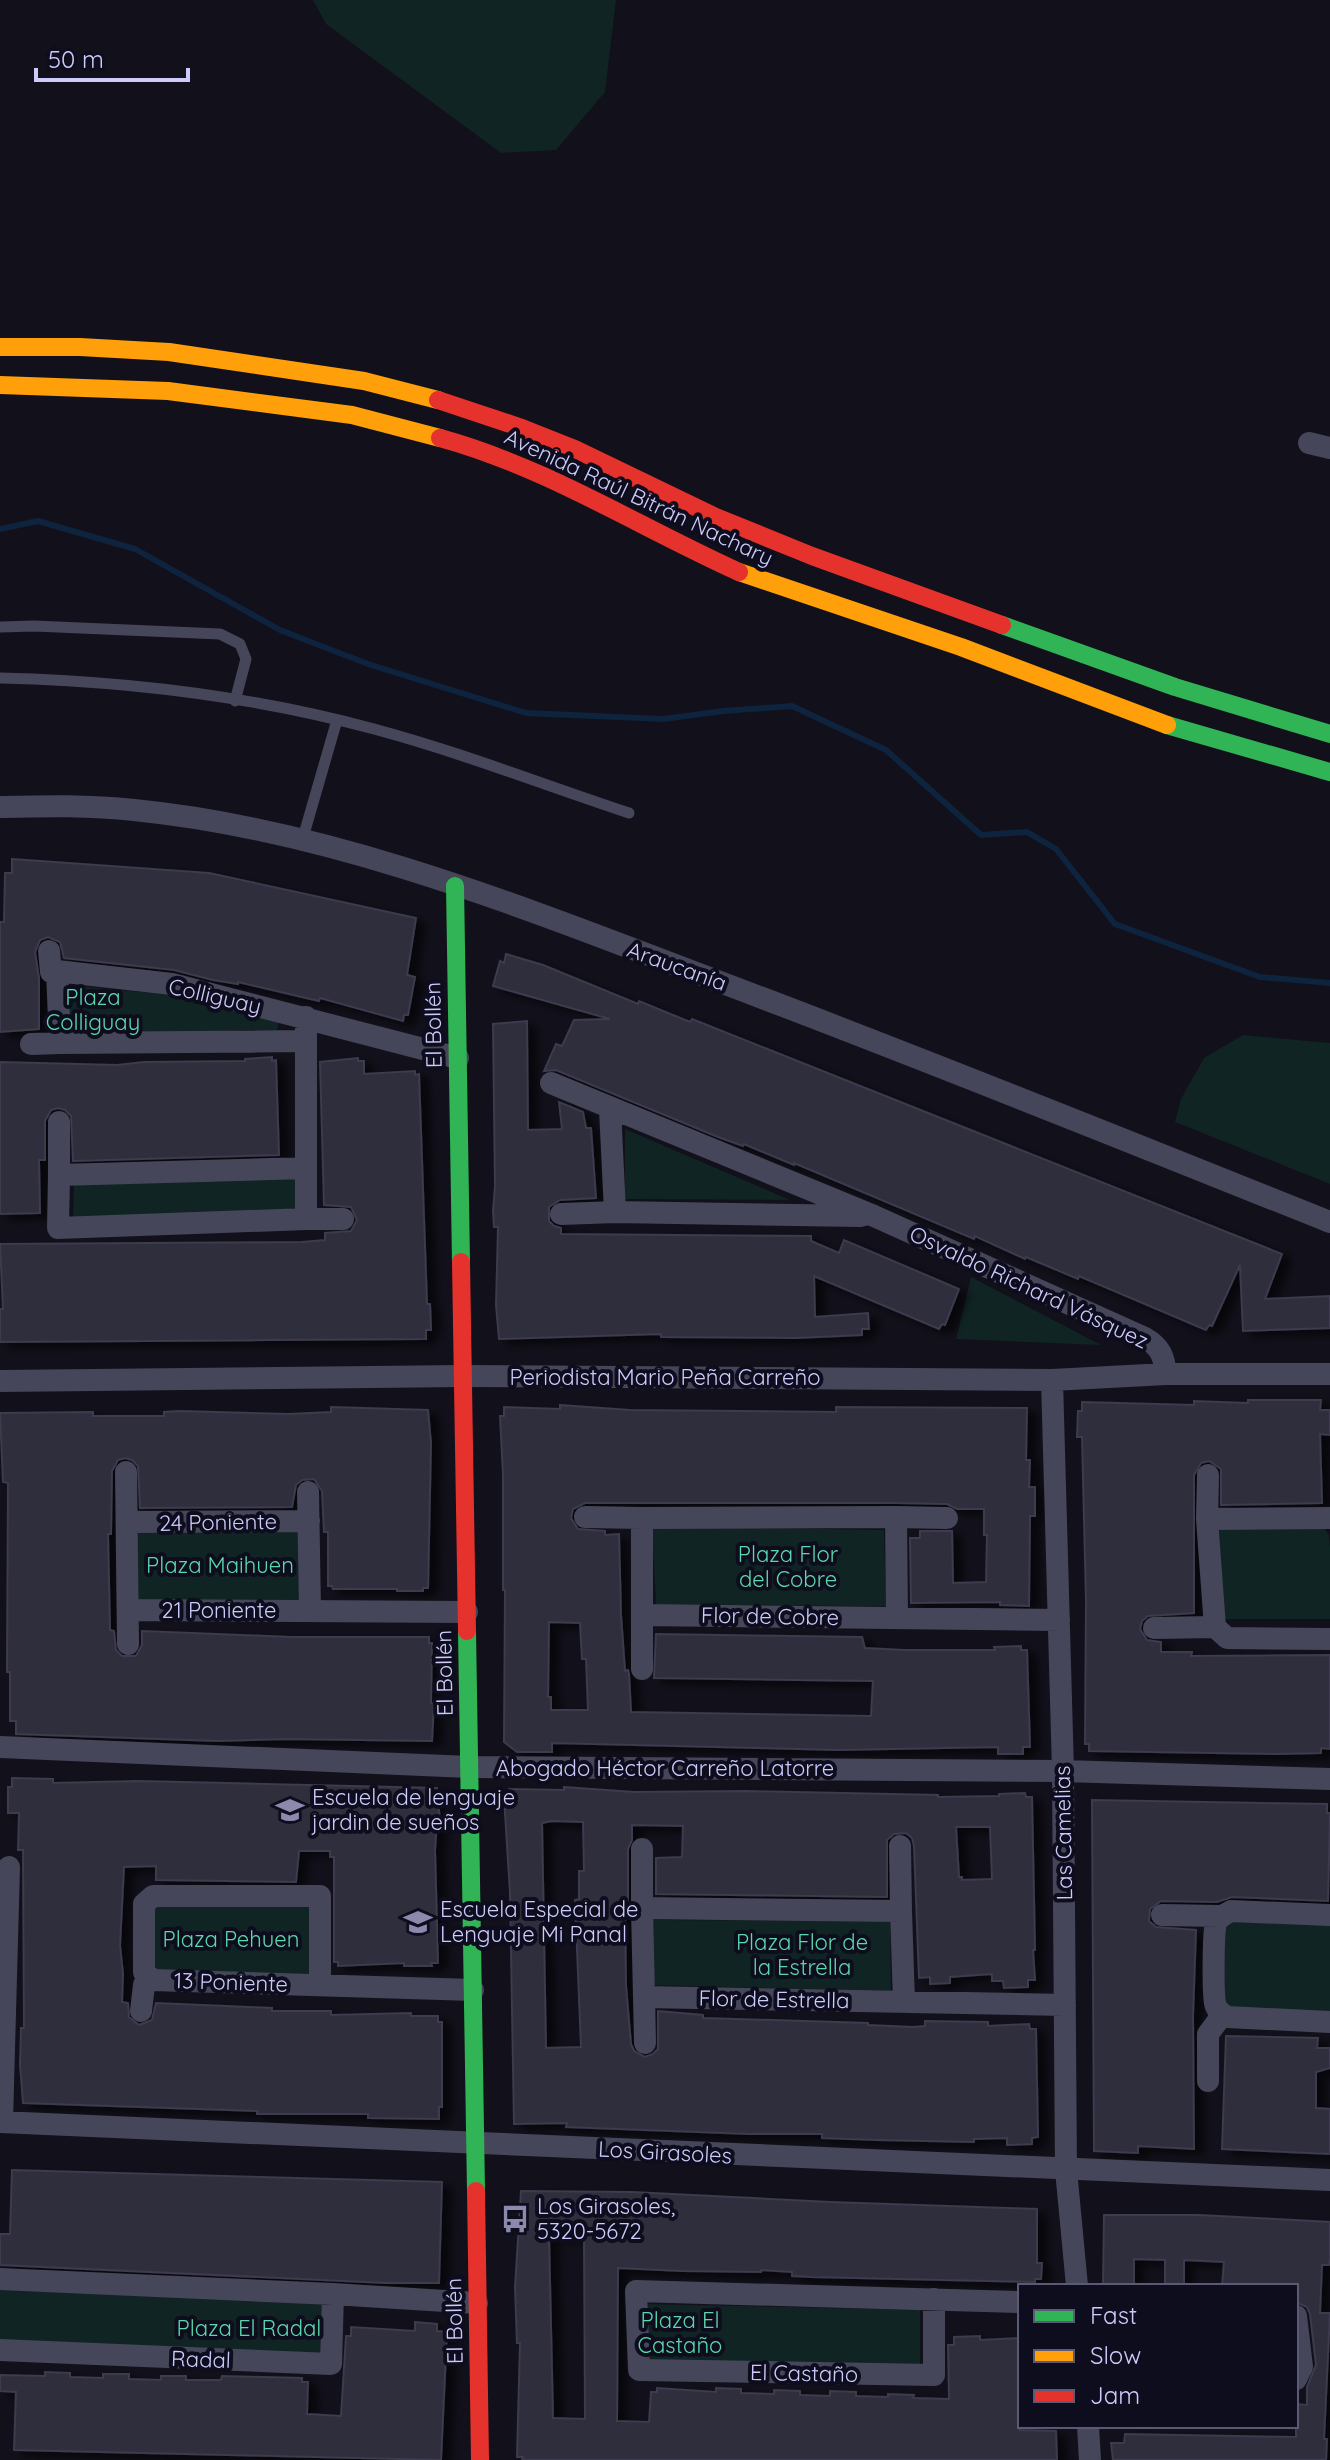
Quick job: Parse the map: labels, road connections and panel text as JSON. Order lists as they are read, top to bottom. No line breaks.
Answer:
{"streets":{"street":["Avenida Raúl Bitrán Nachary","Araucanía","Colliguay","El Bollén","Osvaldo Richard Vásquez","Periodista Mario Peña Carreño","24 Poniente","21 Poniente","Flor de Cobre","Abogado Héctor Carreño Latorre","Las Camelias","13 Poniente","Flor de Estrella","Los Girasoles","Radal","El Castaño"]},"crossings":[["Araucanía","El Bollén"],["Colliguay","El Bollén"],["El Bollén","Periodista Mario Peña Carreño"],["El Bollén","21 Poniente"],["El Bollén","Abogado Héctor Carreño Latorre"],["El Bollén","13 Poniente"],["El Bollén","Los Girasoles"],["Osvaldo Richard Vásquez","Periodista Mario Peña Carreño"],["Periodista Mario Peña Carreño","Las Camelias"],["Flor de Cobre","Las Camelias"],["Abogado Héctor Carreño Latorre","Las Camelias"],["Las Camelias","Flor de Estrella"],["Las Camelias","Los Girasoles"]],"parks":["Plaza Colliguay","Plaza Flor del Cobre","Plaza Maihuen","Plaza Pehuen","Plaza Flor de la Estrella","Plaza El Castaño","Plaza El Radal"],"places":{"school or university":["Escuela de lenguaje jardin de sueños","Escuela Especial de Lenguaje Mi Panal"],"bus stop":["Los Girasoles, 5320-5672"]},"legend":["Fast","Slow","Jam"],"scale_bar":"50 m"}
